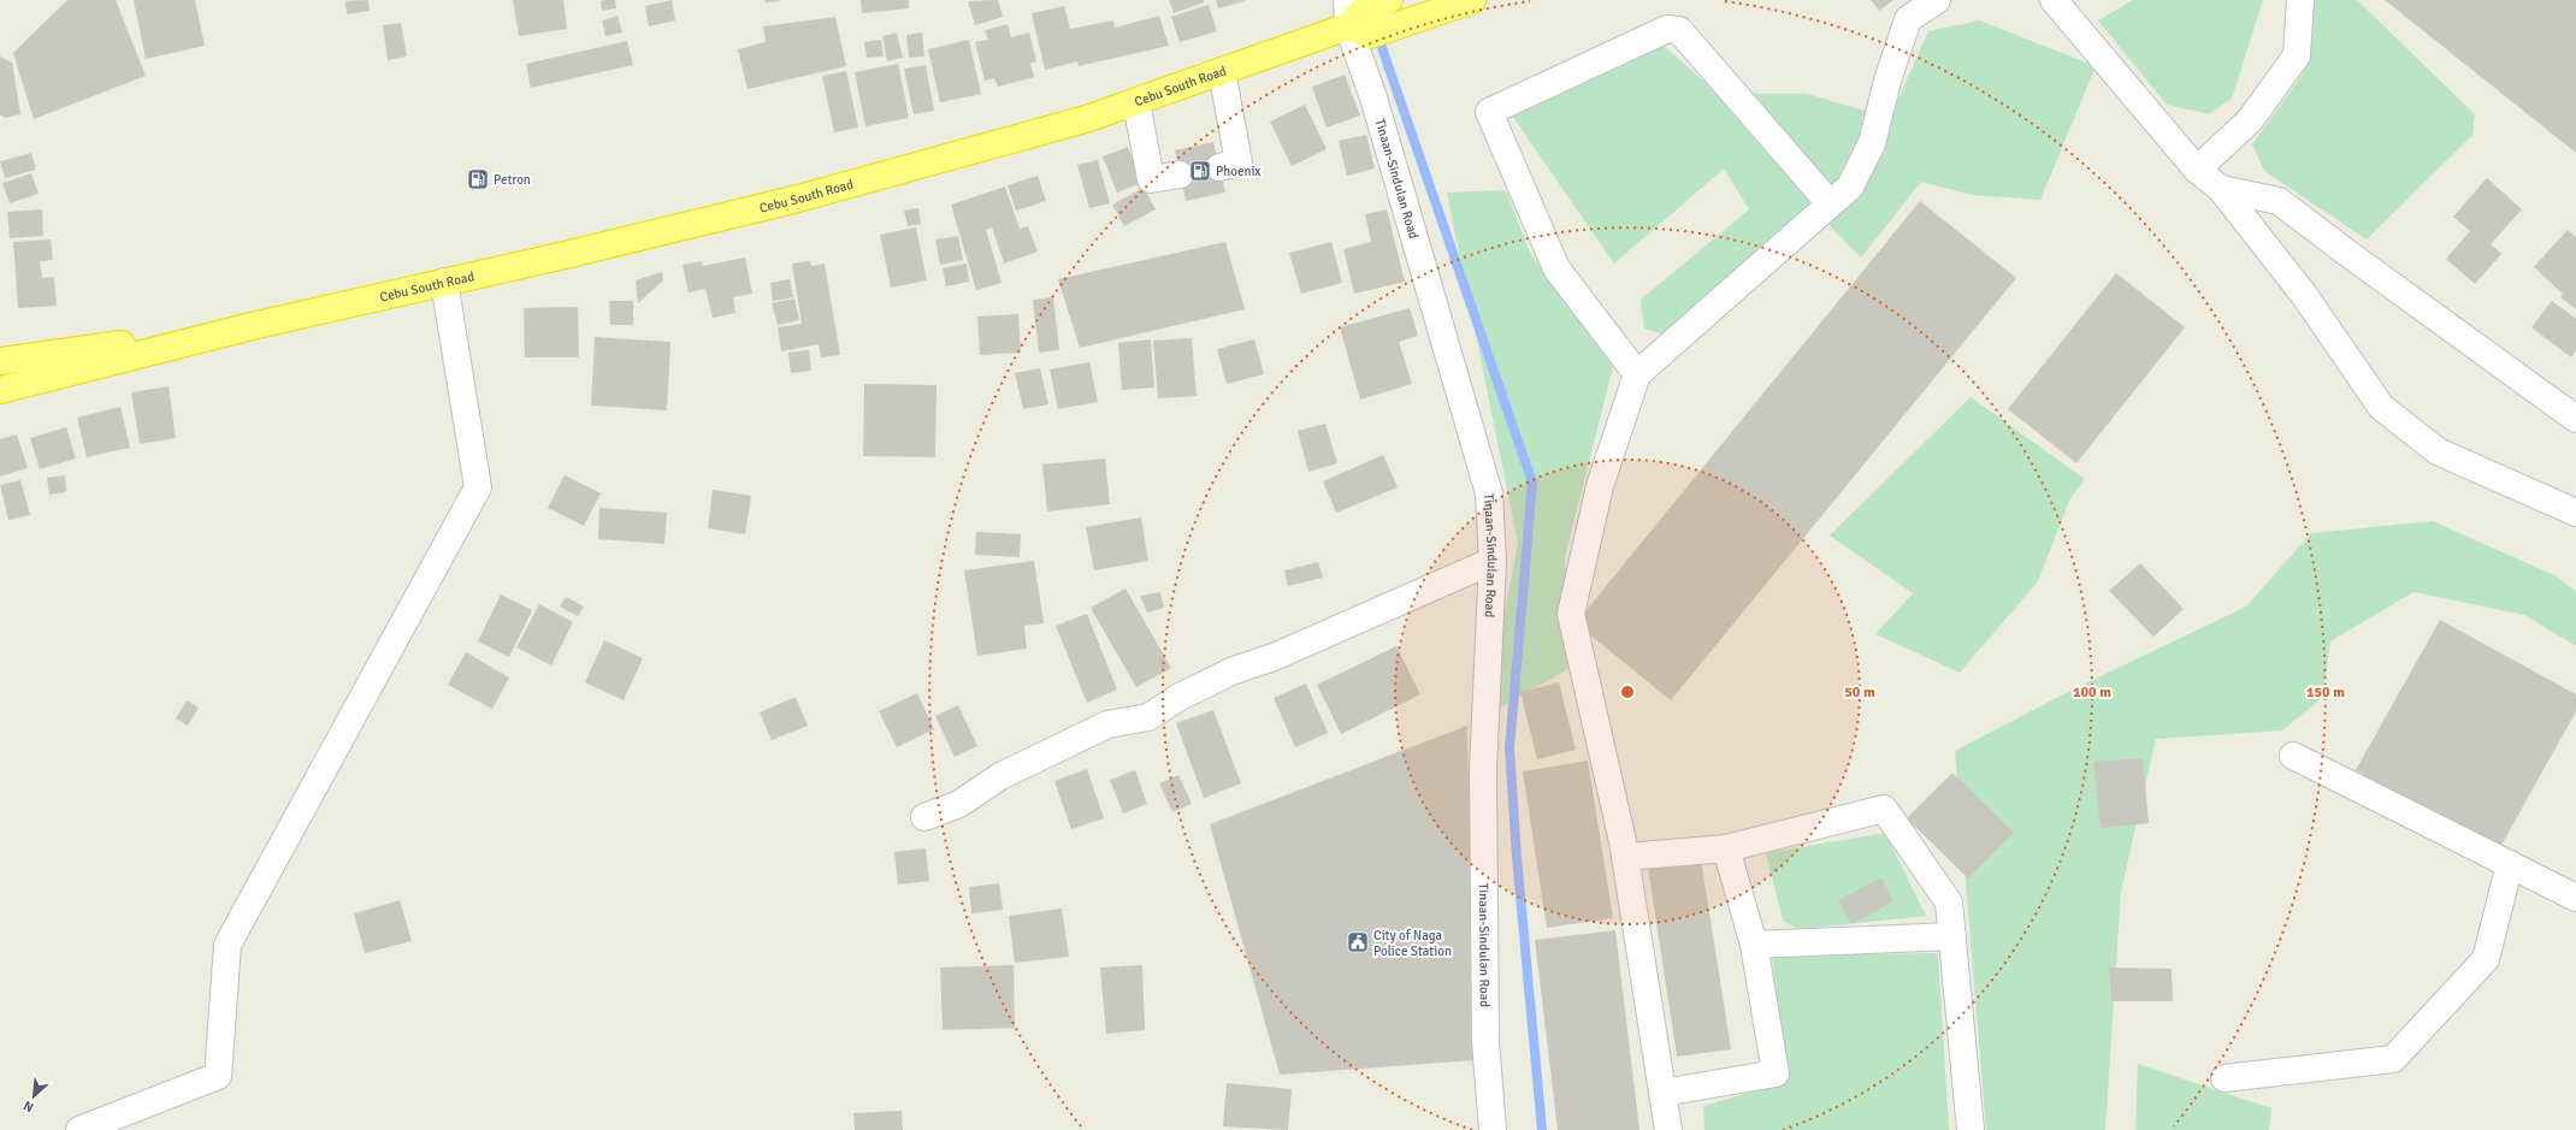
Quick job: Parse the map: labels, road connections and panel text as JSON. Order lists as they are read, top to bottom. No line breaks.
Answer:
{"streets":{"highway":["Cebu South Road"],"street":["Tinaan-Sindulan Road"]},"crossings":[["Cebu South Road","Tinaan-Sindulan Road"]],"places":{"fuel station":["Phoenix","Petron"],"public building":["City of Naga Police Station"]},"north":"bottom left","rings":["50 m","100 m","150 m"]}
